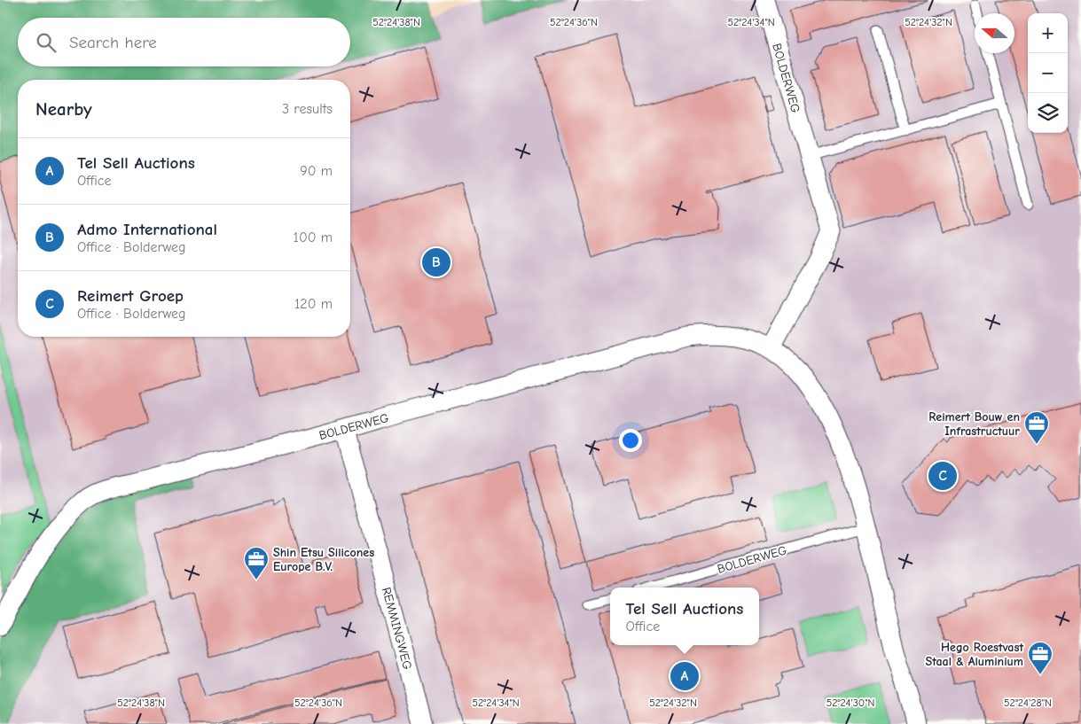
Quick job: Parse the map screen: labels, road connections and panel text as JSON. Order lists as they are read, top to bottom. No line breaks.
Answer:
{"streets":{"street":["BOLDERWEG","REMMINGWEG"]},"crossings":[["BOLDERWEG","REMMINGWEG"]],"places":{"office":["Reimert Bouw en Infrastructuur","Shin Etsu Silicones Europe B.V.","Hego Roestvast Staal & Aluminium"]},"north":"left","page":{"map_buttons":["+","−"],"search":"Search here","heading":["Nearby","3 results"],"list":[{"mark":"A","name":"Tel Sell Auctions","note":"Office","value":"90 m"},{"mark":"B","name":"Admo International","note":"Office · Bolderweg","value":"100 m"},{"mark":"C","name":"Reimert Groep","note":"Office · Bolderweg","value":"120 m"}],"pins":["B","C","A"],"popup":["Tel Sell Auctions","Office"]},"coordinates":["52°24'38\"N","52°24'36\"N","52°24'34\"N","52°24'32\"N","52°24'30\"N","52°24'28\"N"]}
